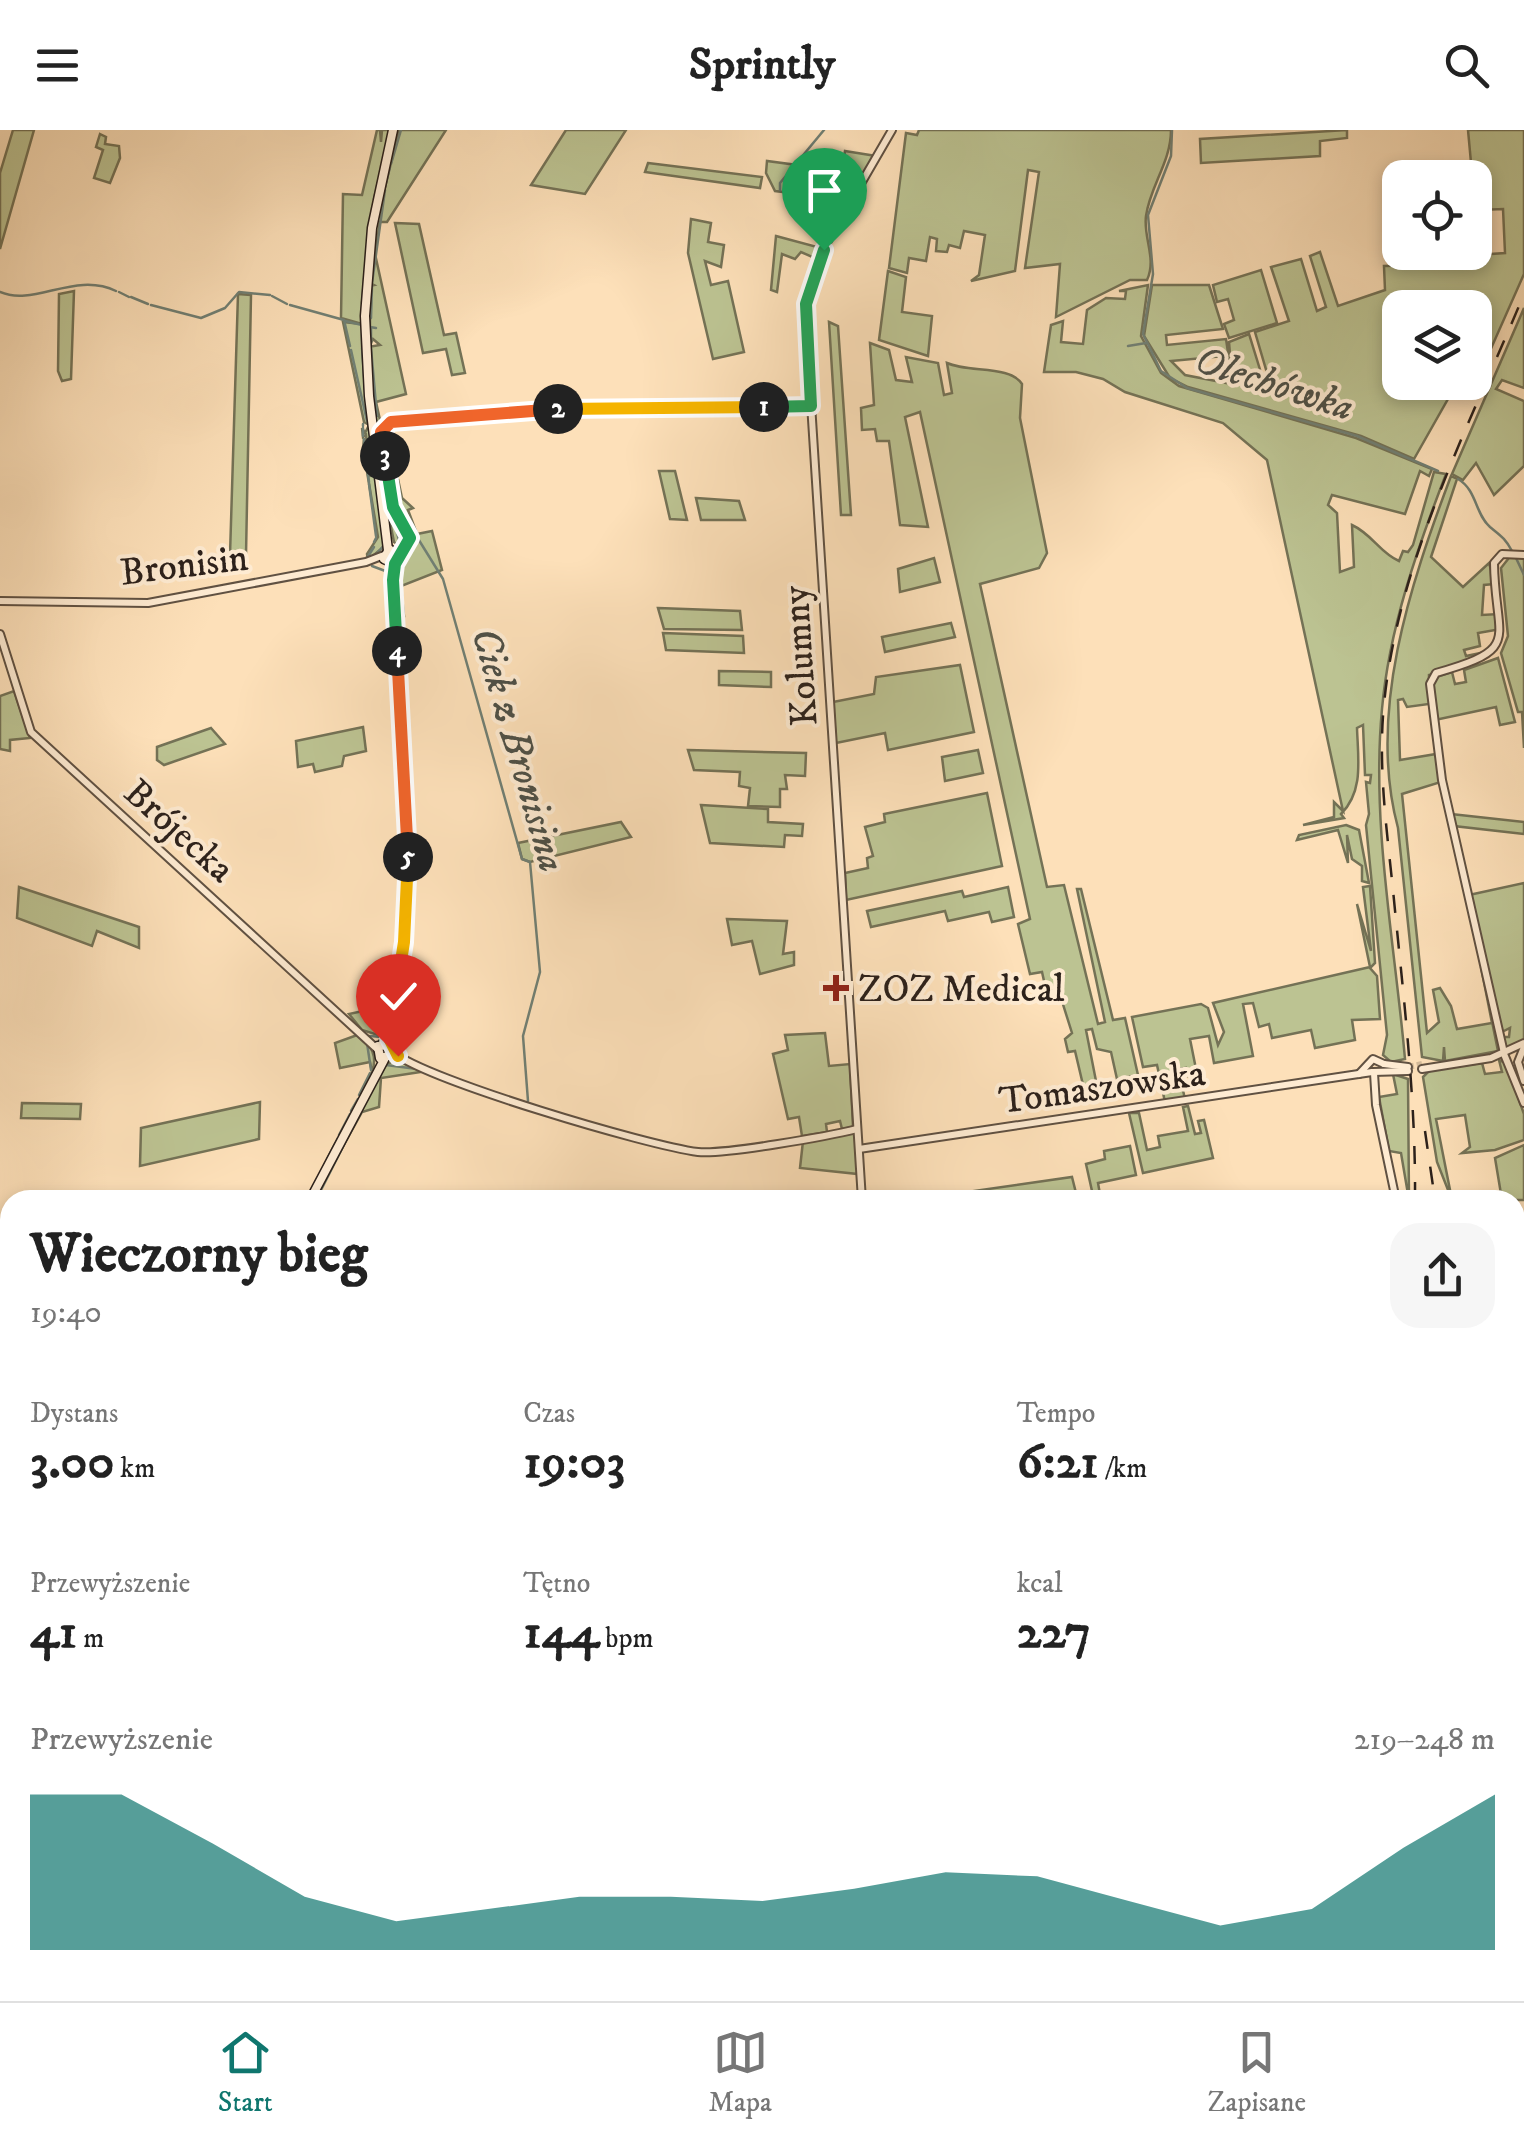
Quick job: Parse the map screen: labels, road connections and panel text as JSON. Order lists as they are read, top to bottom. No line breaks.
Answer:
{"streets":{"street":["Bronisin","Kolumny","Brójecka","Tomaszowska"]},"crossings":[["Bronisin","Kolumny"],["Kolumny","Tomaszowska"]],"water":["Olechówka","Ciek z Bronisina"],"places":{"health":["ZOZ Medical"]},"page":{"header":"Sprintly","pins":["1","2","3","4","5"],"heading":["Wieczorny bieg","19:40"],"stats":[["Dystans","3.00 km"],["Czas","19:03"],["Tempo","6:21 /km"],["Przewyższenie","41 m"],["Tętno","144 bpm"],["kcal","227"]],"chart":["Przewyższenie","219–248 m"],"tabs":["Start","Mapa","Zapisane"]}}
